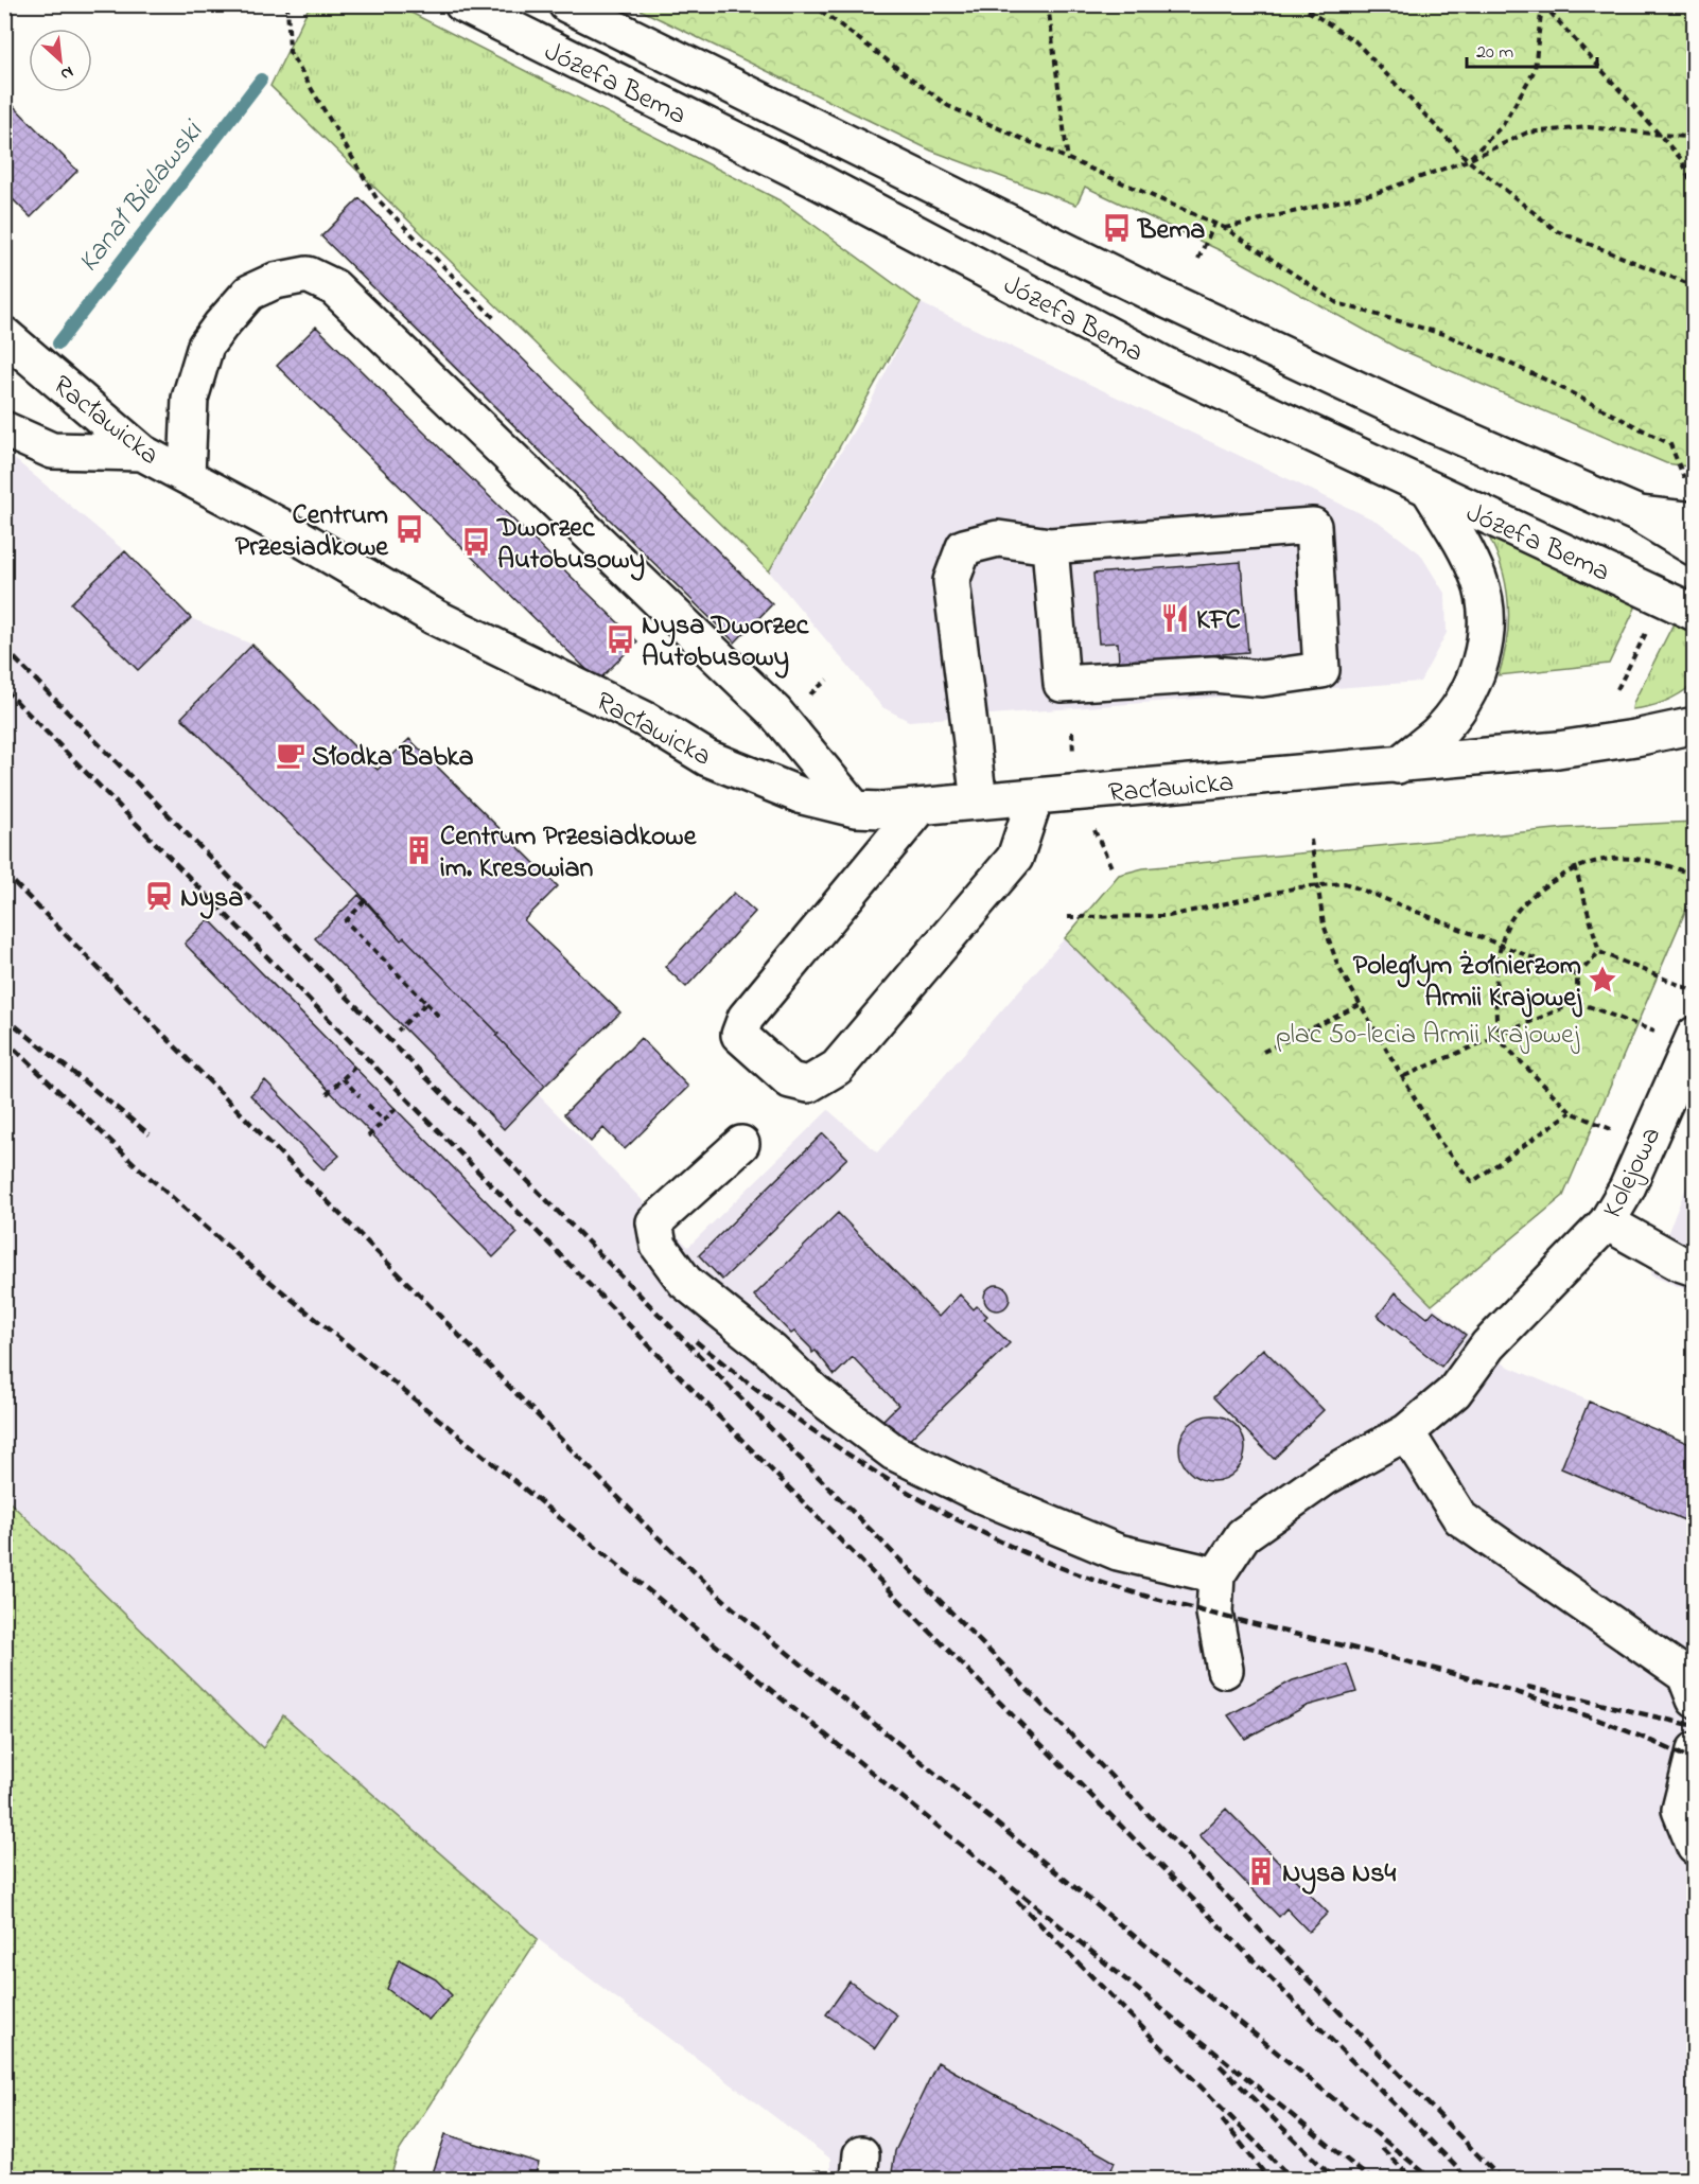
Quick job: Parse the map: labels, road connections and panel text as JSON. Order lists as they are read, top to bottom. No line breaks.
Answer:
{"streets":{"main road":["Józefa Bema","Racławicka","Kolejowa"]},"water":["Kanał Bielawski"],"parks":["plac 50-lecia Armii Krajowej"],"places":{"bus stop":["Bema","Centrum Przesiadkowe","Dworzec Autobusowy","Nysa Dworzec Autobusowy"],"restaurant":["KFC"],"cafe":["Słodka Babka"],"building":["Centrum Przesiadkowe im. Kresowian","Nysa Ns4"],"station":["Nysa"],"place":["Poległym Żołnierzom Armii Krajowej"]},"scale_bar":"20 m","north":"bottom right"}
